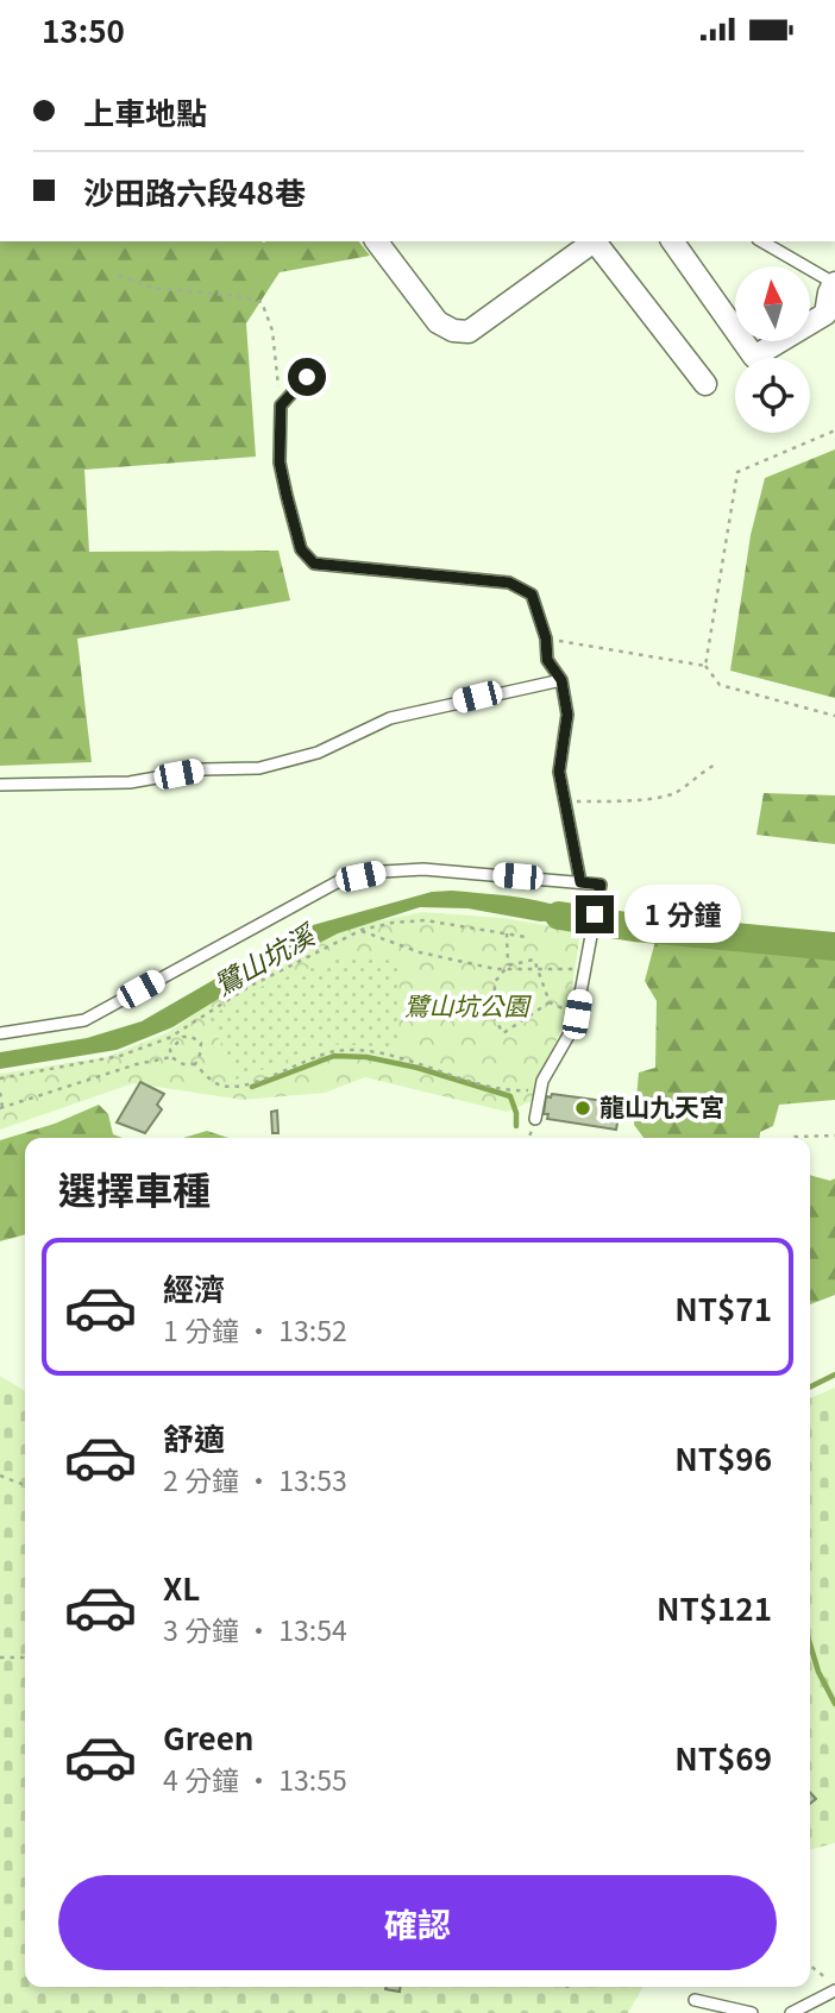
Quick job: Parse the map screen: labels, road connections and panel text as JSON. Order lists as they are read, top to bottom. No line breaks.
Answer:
{"water":["鷺山坑溪"],"parks":["鷺山坑公園"],"places":["龍山九天宮"],"north":"top","page":{"status":"13:50","banner":["上車地點","沙田路六段48巷"],"bubble":"1 分鐘","heading":"選擇車種","list":[{"name":"經濟","note":"1 分鐘 · 13:52","value":"NT$71"},{"name":"舒適","note":"2 分鐘 · 13:53","value":"NT$96"},{"name":"XL","note":"3 分鐘 · 13:54","value":"NT$121"},{"name":"Green","note":"4 分鐘 · 13:55","value":"NT$69"}],"buttons":"確認"}}
